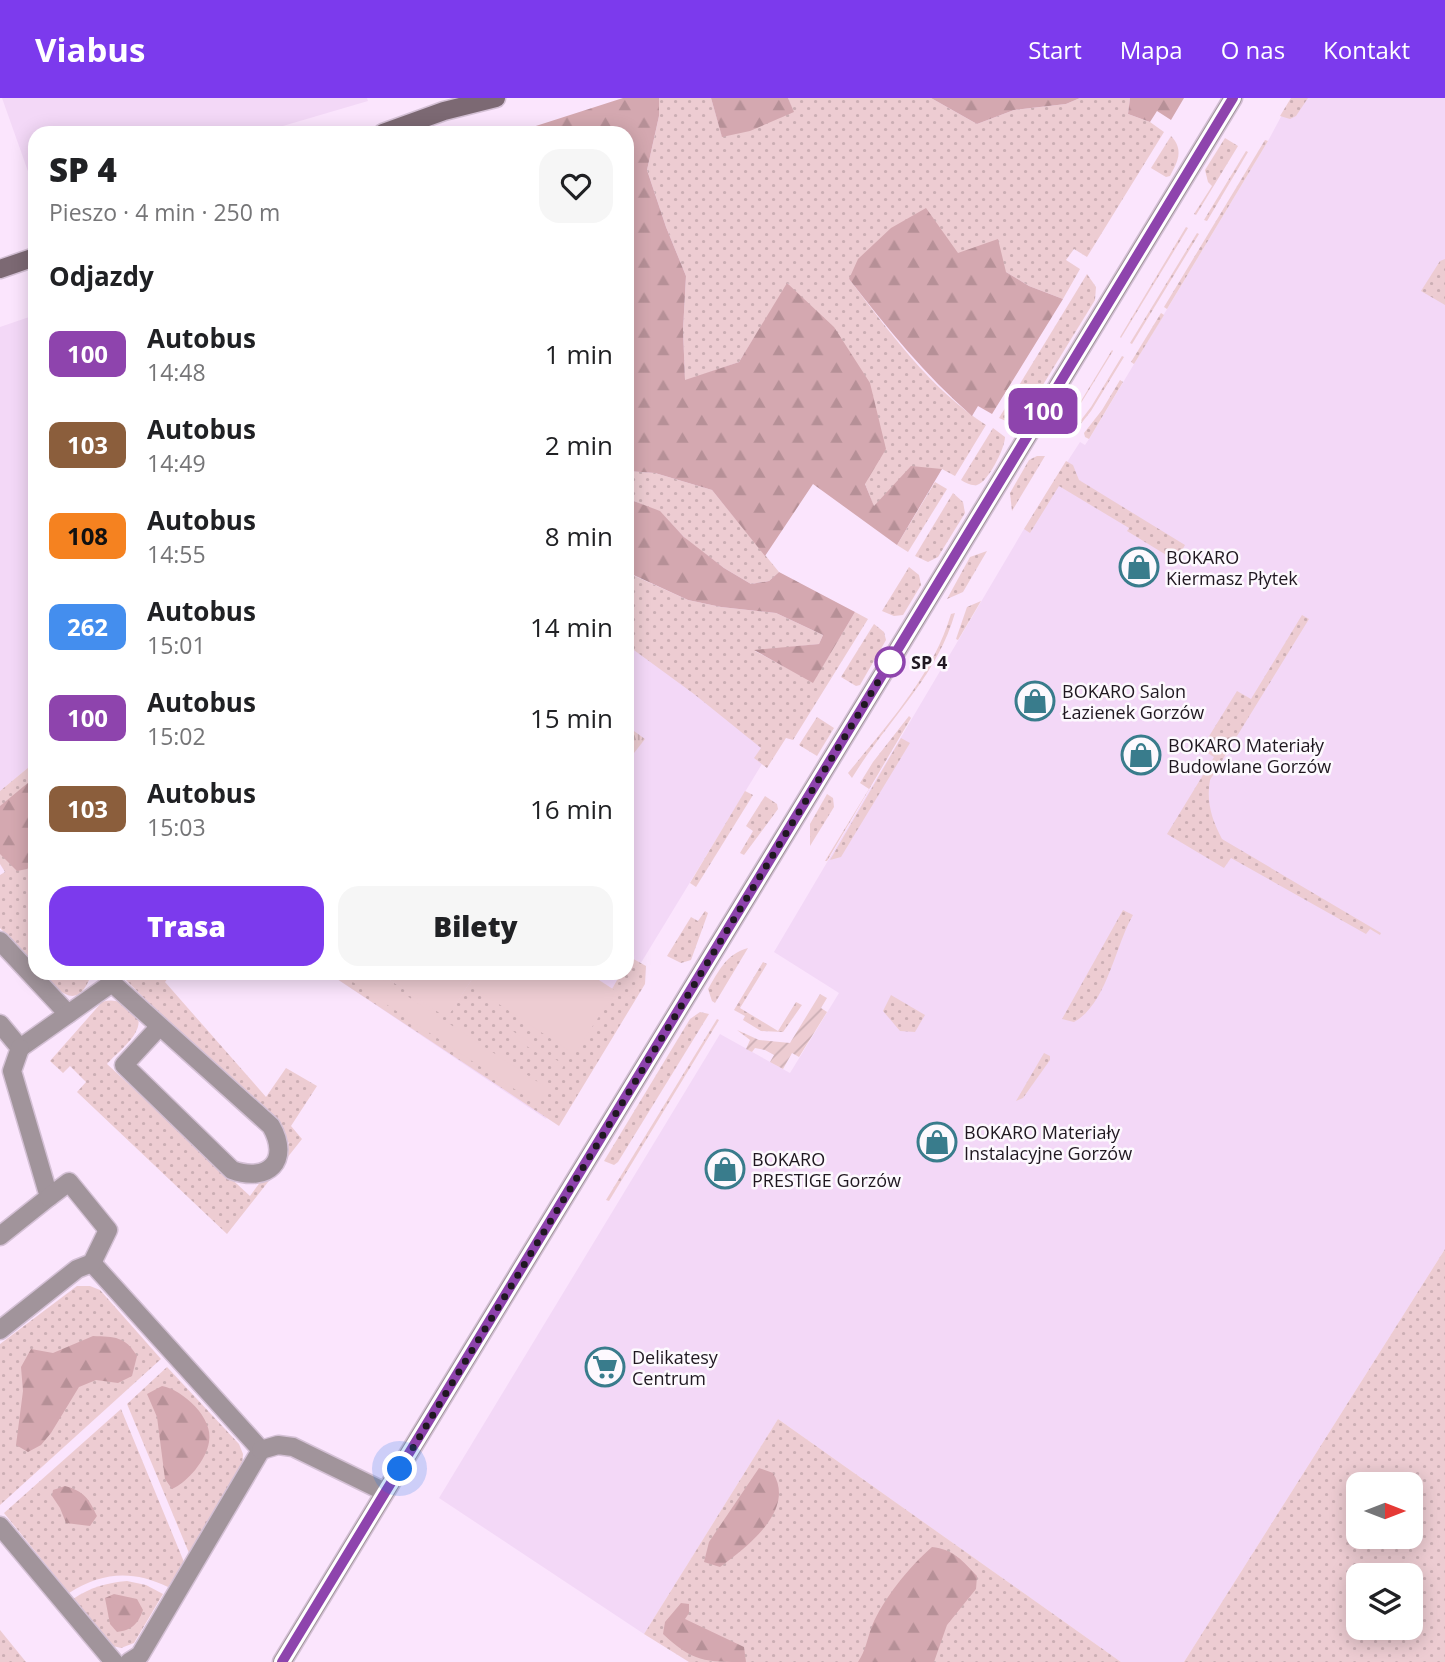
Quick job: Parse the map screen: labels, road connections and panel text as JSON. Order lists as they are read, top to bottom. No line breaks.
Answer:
{"places":{"shop":["BOKARO Kiermasz Płytek","BOKARO Salon Łazienek Gorzów","BOKARO Materiały Budowlane Gorzów","BOKARO Materiały Instalacyjne Gorzów","BOKARO PRESTIGE Gorzów"],"other":["SP 4"],"supermarket":["Delikatesy Centrum"]},"lines":["bus line 100"],"north":"right","page":{"header":"Viabus","nav":["Start","Mapa","O nas","Kontakt"],"on_map":"100","heading":[["SP 4","Pieszo · 4 min · 250 m"],"Odjazdy"],"list":[{"mark":"100","name":"Autobus","note":"14:48","value":"1 min"},{"mark":"103","name":"Autobus","note":"14:49","value":"2 min"},{"mark":"108","name":"Autobus","note":"14:55","value":"8 min"},{"mark":"262","name":"Autobus","note":"15:01","value":"14 min"},{"mark":"100","name":"Autobus","note":"15:02","value":"15 min"},{"mark":"103","name":"Autobus","note":"15:03","value":"16 min"}],"buttons":["Trasa","Bilety"]}}
